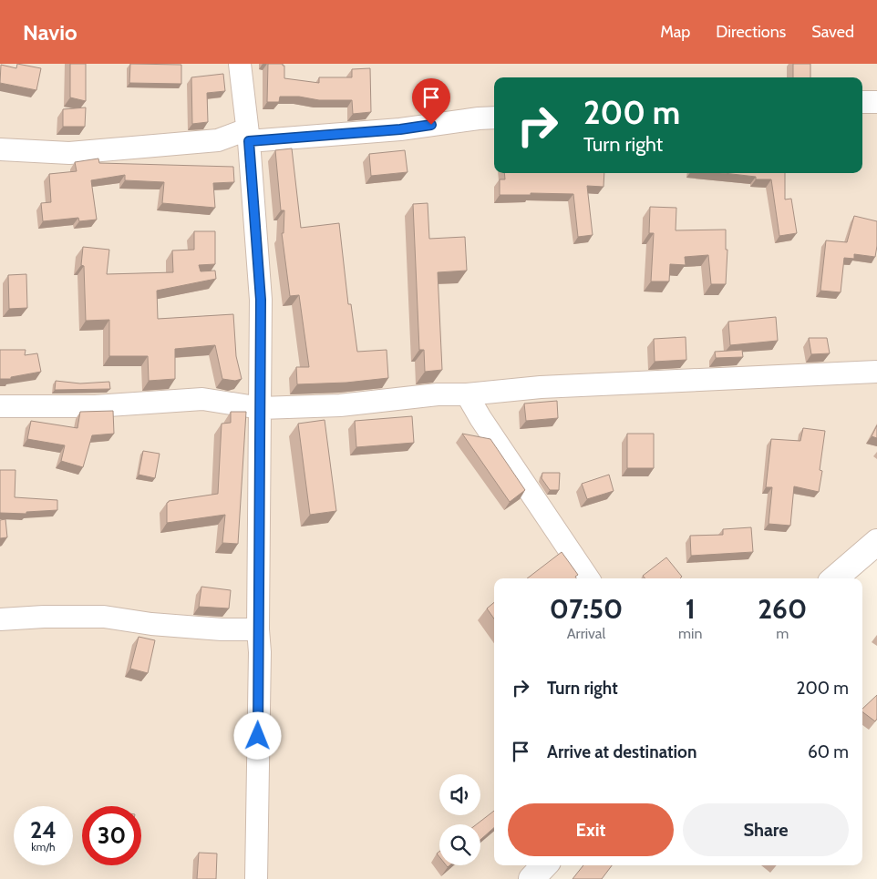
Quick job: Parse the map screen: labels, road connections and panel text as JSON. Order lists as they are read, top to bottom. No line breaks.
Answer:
{"page":{"header":"Navio","nav":["Map","Directions","Saved"],"turn":["200 m","Turn right"],"eta":["07:50","Arrival","1","min","260","m"],"list":[{"name":"Turn right","value":"200 m"},{"name":"Arrive at destination","value":"60 m"}],"buttons":["Exit","Share"],"speed":"24 km/h","limit":"30"}}
